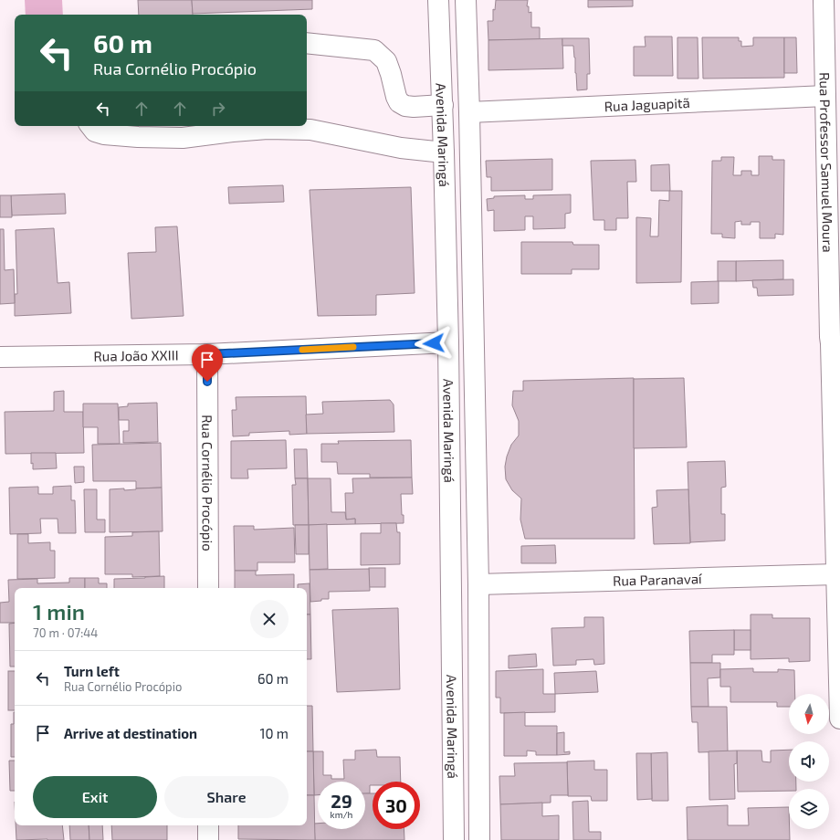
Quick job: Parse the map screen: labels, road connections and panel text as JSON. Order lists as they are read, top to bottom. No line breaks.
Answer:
{"streets":{"street":["Rua Jaguapitã","Avenida Maringá","Rua Professor Samuel Moura","Rua João XXIII","Rua Cornélio Procópio","Rua Paranavaí"]},"crossings":[["Rua Jaguapitã","Avenida Maringá"],["Rua Jaguapitã","Rua Professor Samuel Moura"],["Avenida Maringá","Rua João XXIII"],["Avenida Maringá","Rua Paranavaí"],["Rua Professor Samuel Moura","Rua Paranavaí"],["Rua João XXIII","Rua Cornélio Procópio"]],"north":"bottom","page":{"turn":["60 m","Rua Cornélio Procópio"],"heading":["1 min","70 m · 07:44"],"list":[{"name":"Turn left","note":"Rua Cornélio Procópio","value":"60 m"},{"name":"Arrive at destination","value":"10 m"}],"buttons":["Exit","Share"],"speed":"29 km/h","limit":"30"}}
